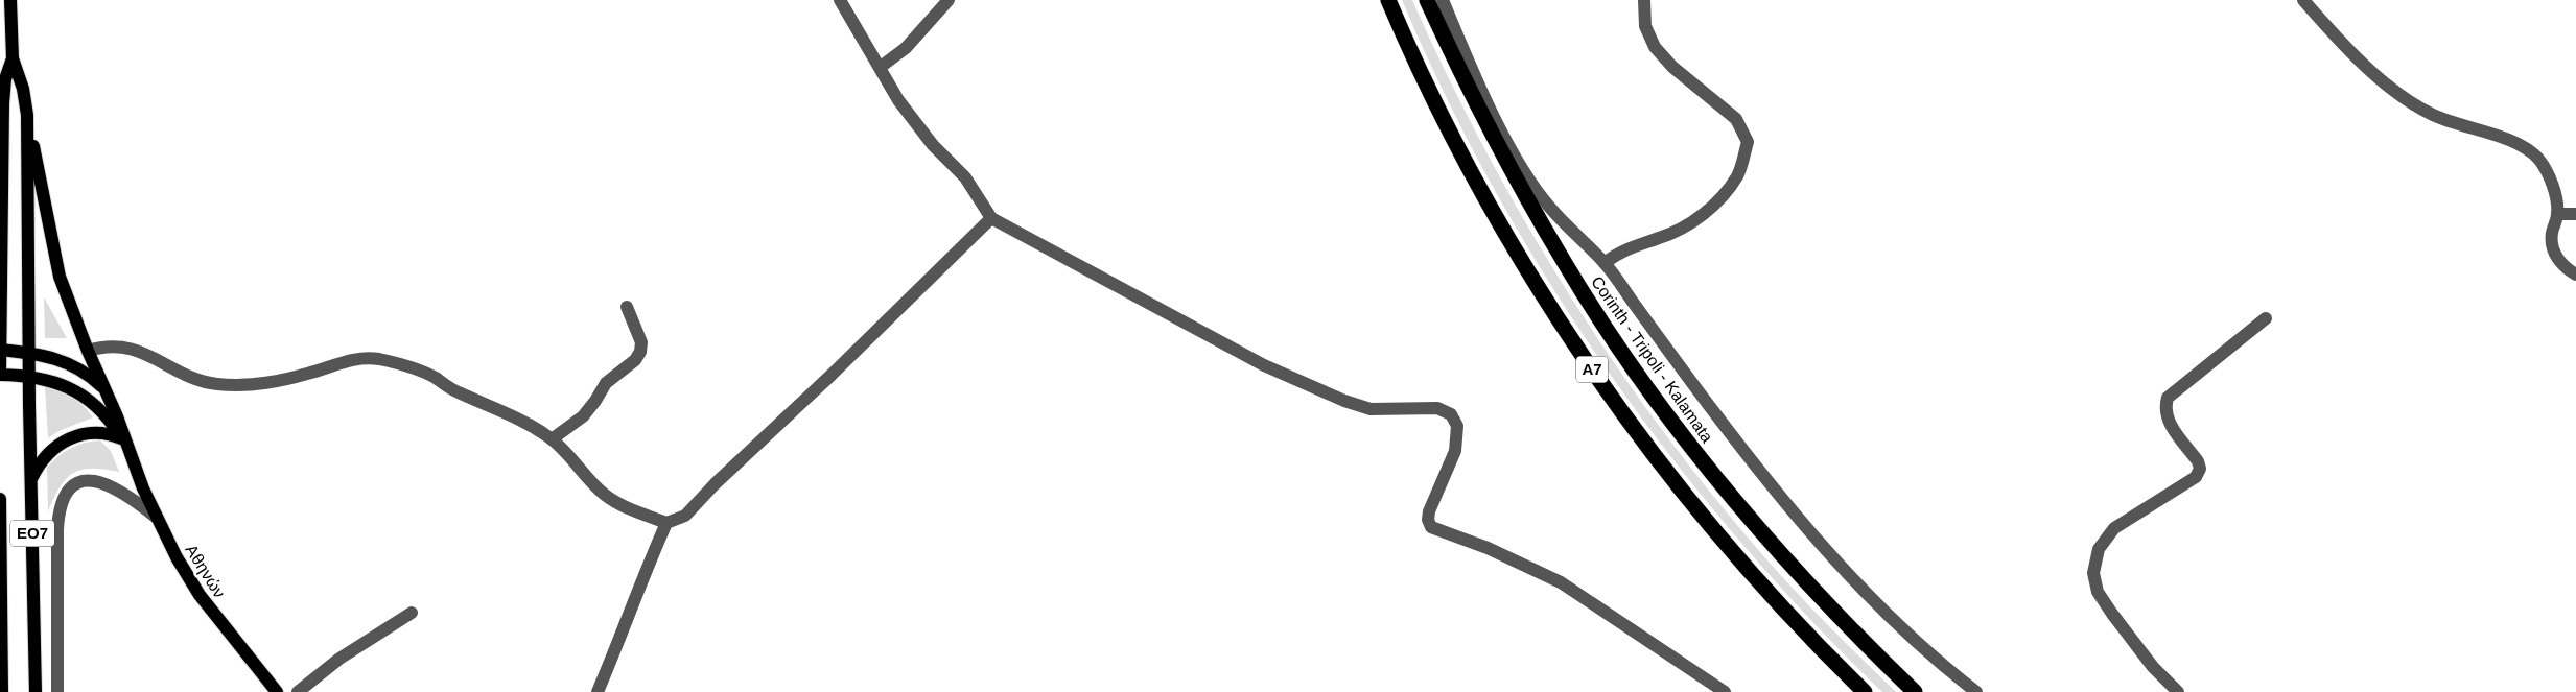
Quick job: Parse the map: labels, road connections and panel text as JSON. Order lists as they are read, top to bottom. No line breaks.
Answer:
{"streets":{"highway":["Corinth - Tripoli - Kalamata","Α7"],"main road":["ΕΟ7","Αθηνών"]}}
